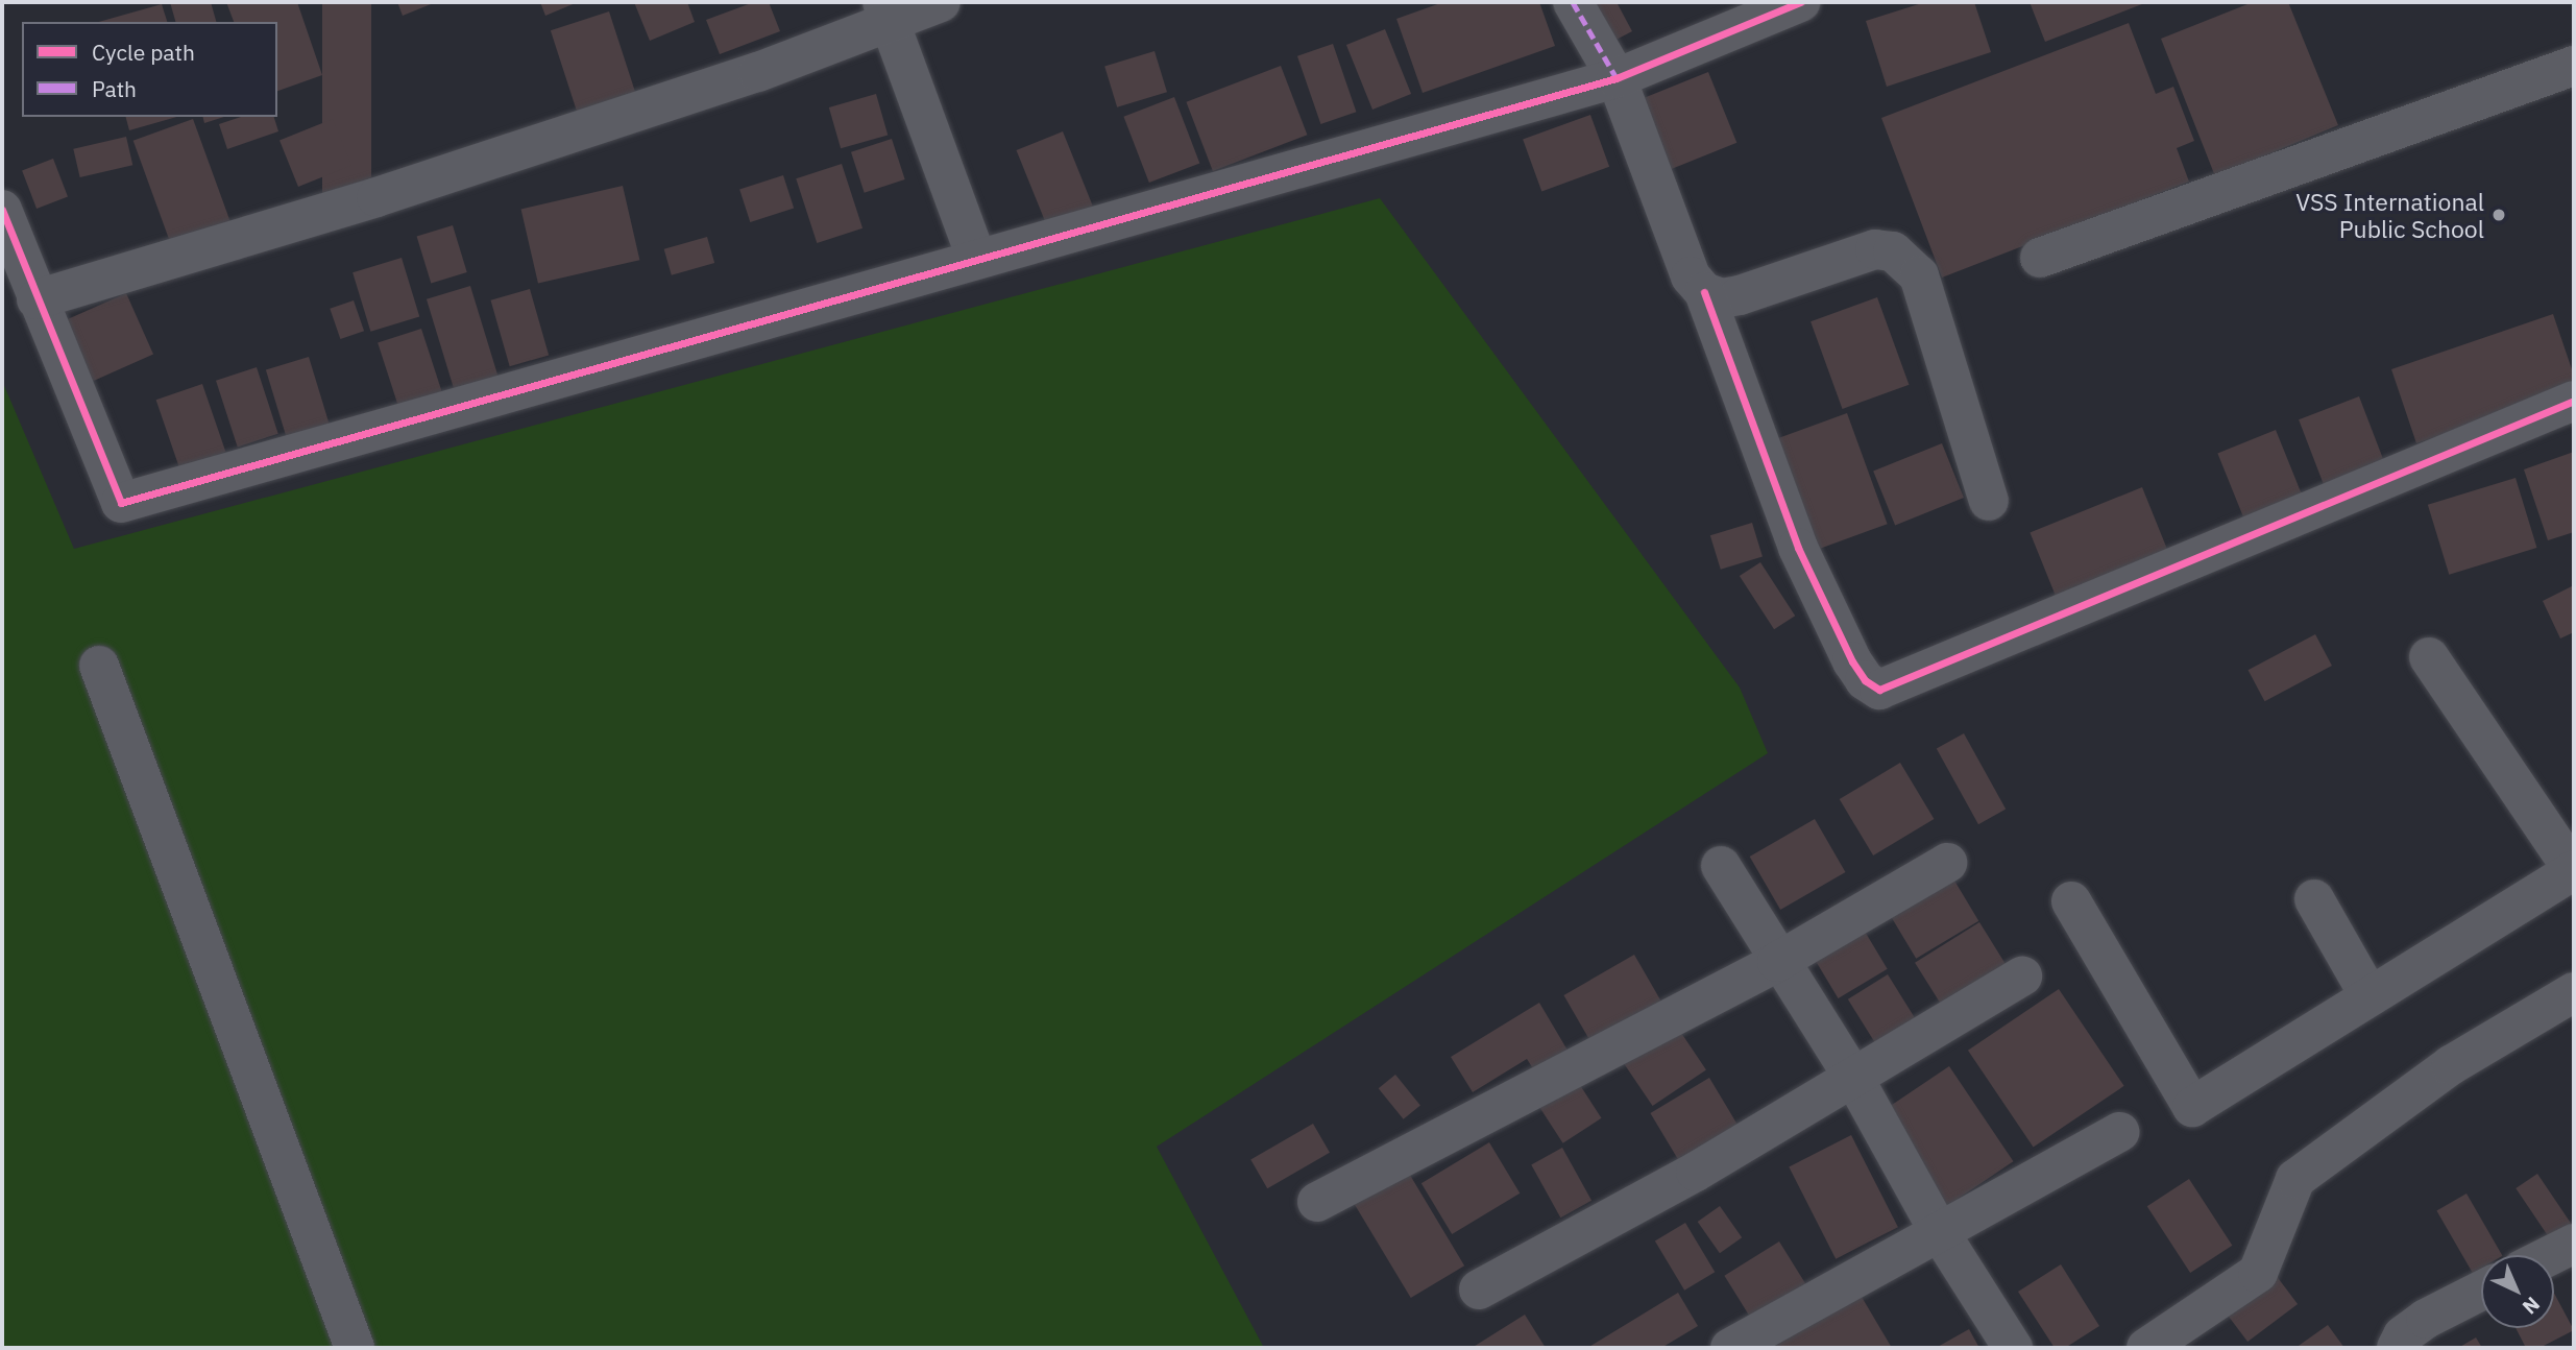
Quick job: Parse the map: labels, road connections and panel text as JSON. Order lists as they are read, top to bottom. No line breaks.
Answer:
{"places":["VSS International Public School"],"legend":["Cycle path","Path"],"north":"bottom right"}
